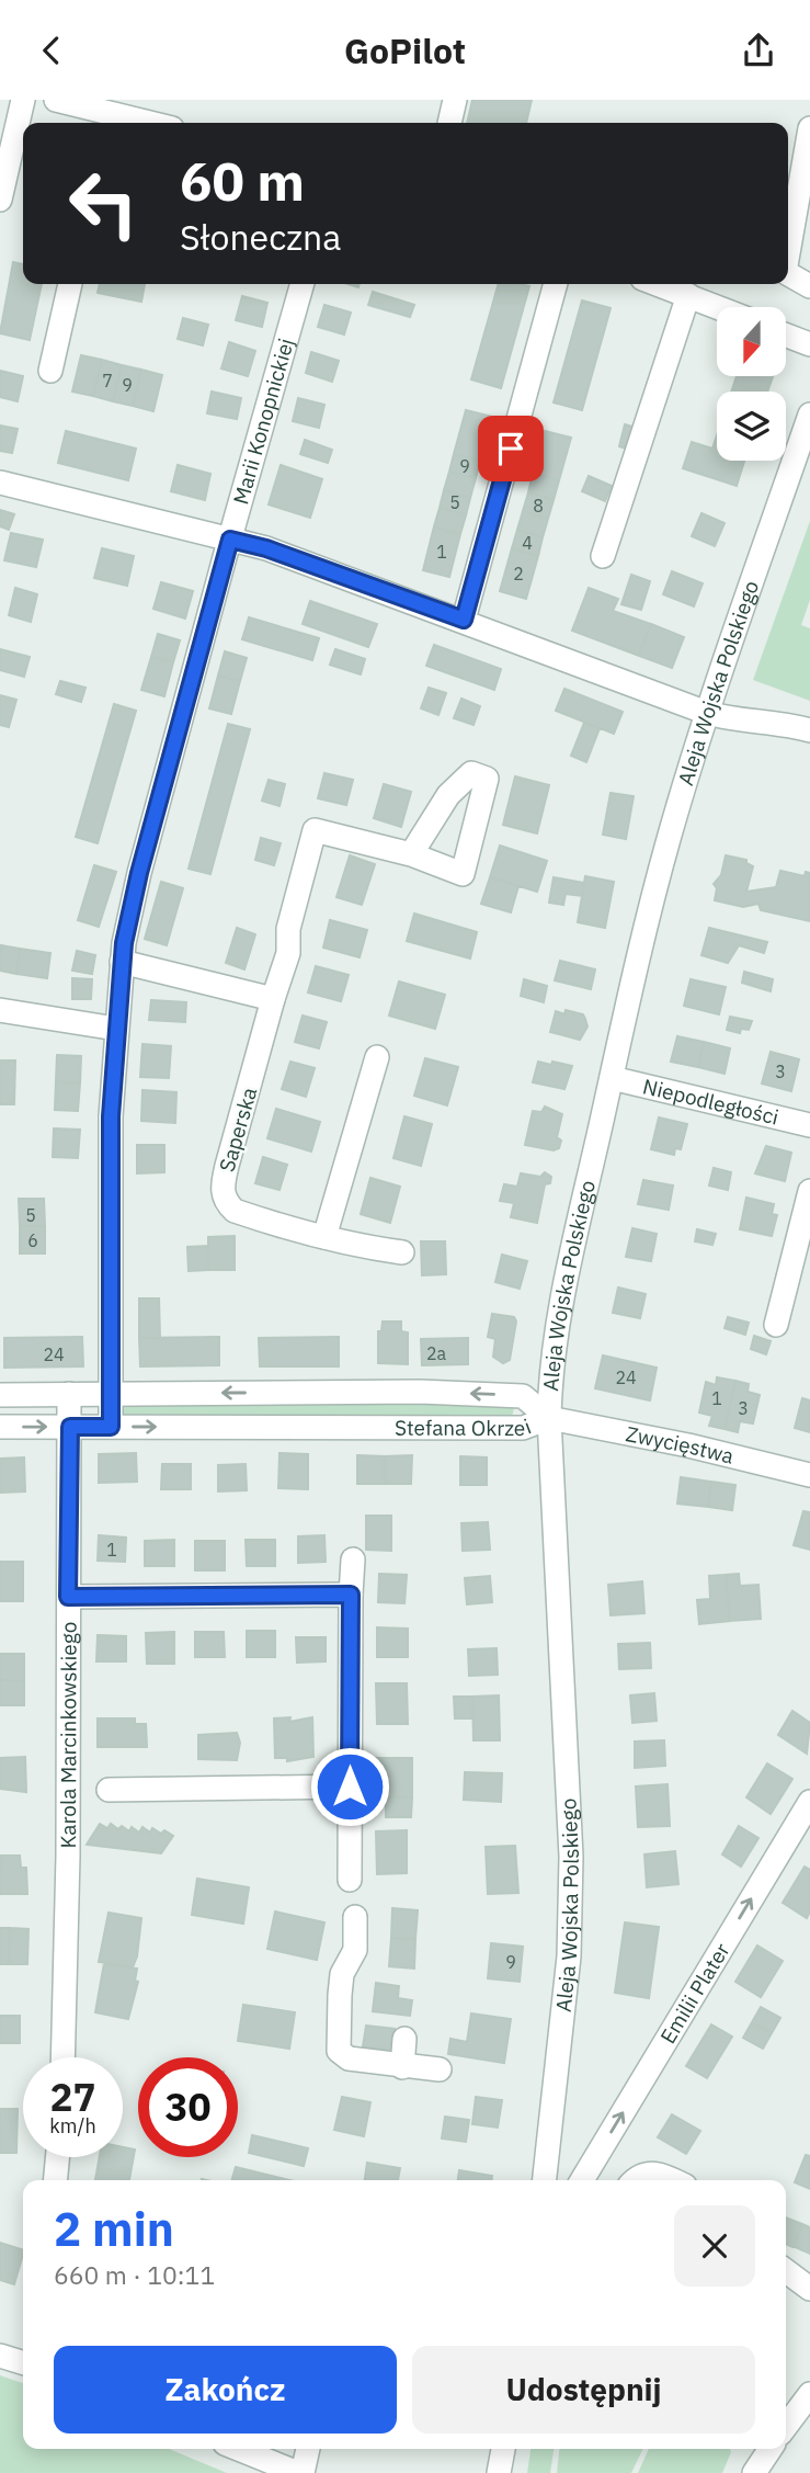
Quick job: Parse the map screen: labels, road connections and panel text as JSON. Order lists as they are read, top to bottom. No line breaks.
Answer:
{"streets":{"street":["Marii Konopnickiej","Aleja Wojska Polskiego","Niepodległości","Saperska","Stefana Okrzei","Zwycięstwa","Karola Marcinkowskiego","Emilii Plater"]},"crossings":[["Marii Konopnickiej","Stefana Okrzei"],["Aleja Wojska Polskiego","Niepodległości"],["Aleja Wojska Polskiego","Stefana Okrzei"],["Aleja Wojska Polskiego","Zwycięstwa"],["Stefana Okrzei","Zwycięstwa"],["Stefana Okrzei","Karola Marcinkowskiego"]],"one_way":["Emilii Plater"],"house_numbers":["7","9","9","5","8","4","1","2","3","5","6","2a","24","24","1","3","1","9"],"north":"bottom","page":{"header":"GoPilot","turn":["60 m","Słoneczna"],"speed":"27 km/h","limit":"30","heading":["2 min","660 m · 10:11"],"buttons":["Zakończ","Udostępnij"]}}
